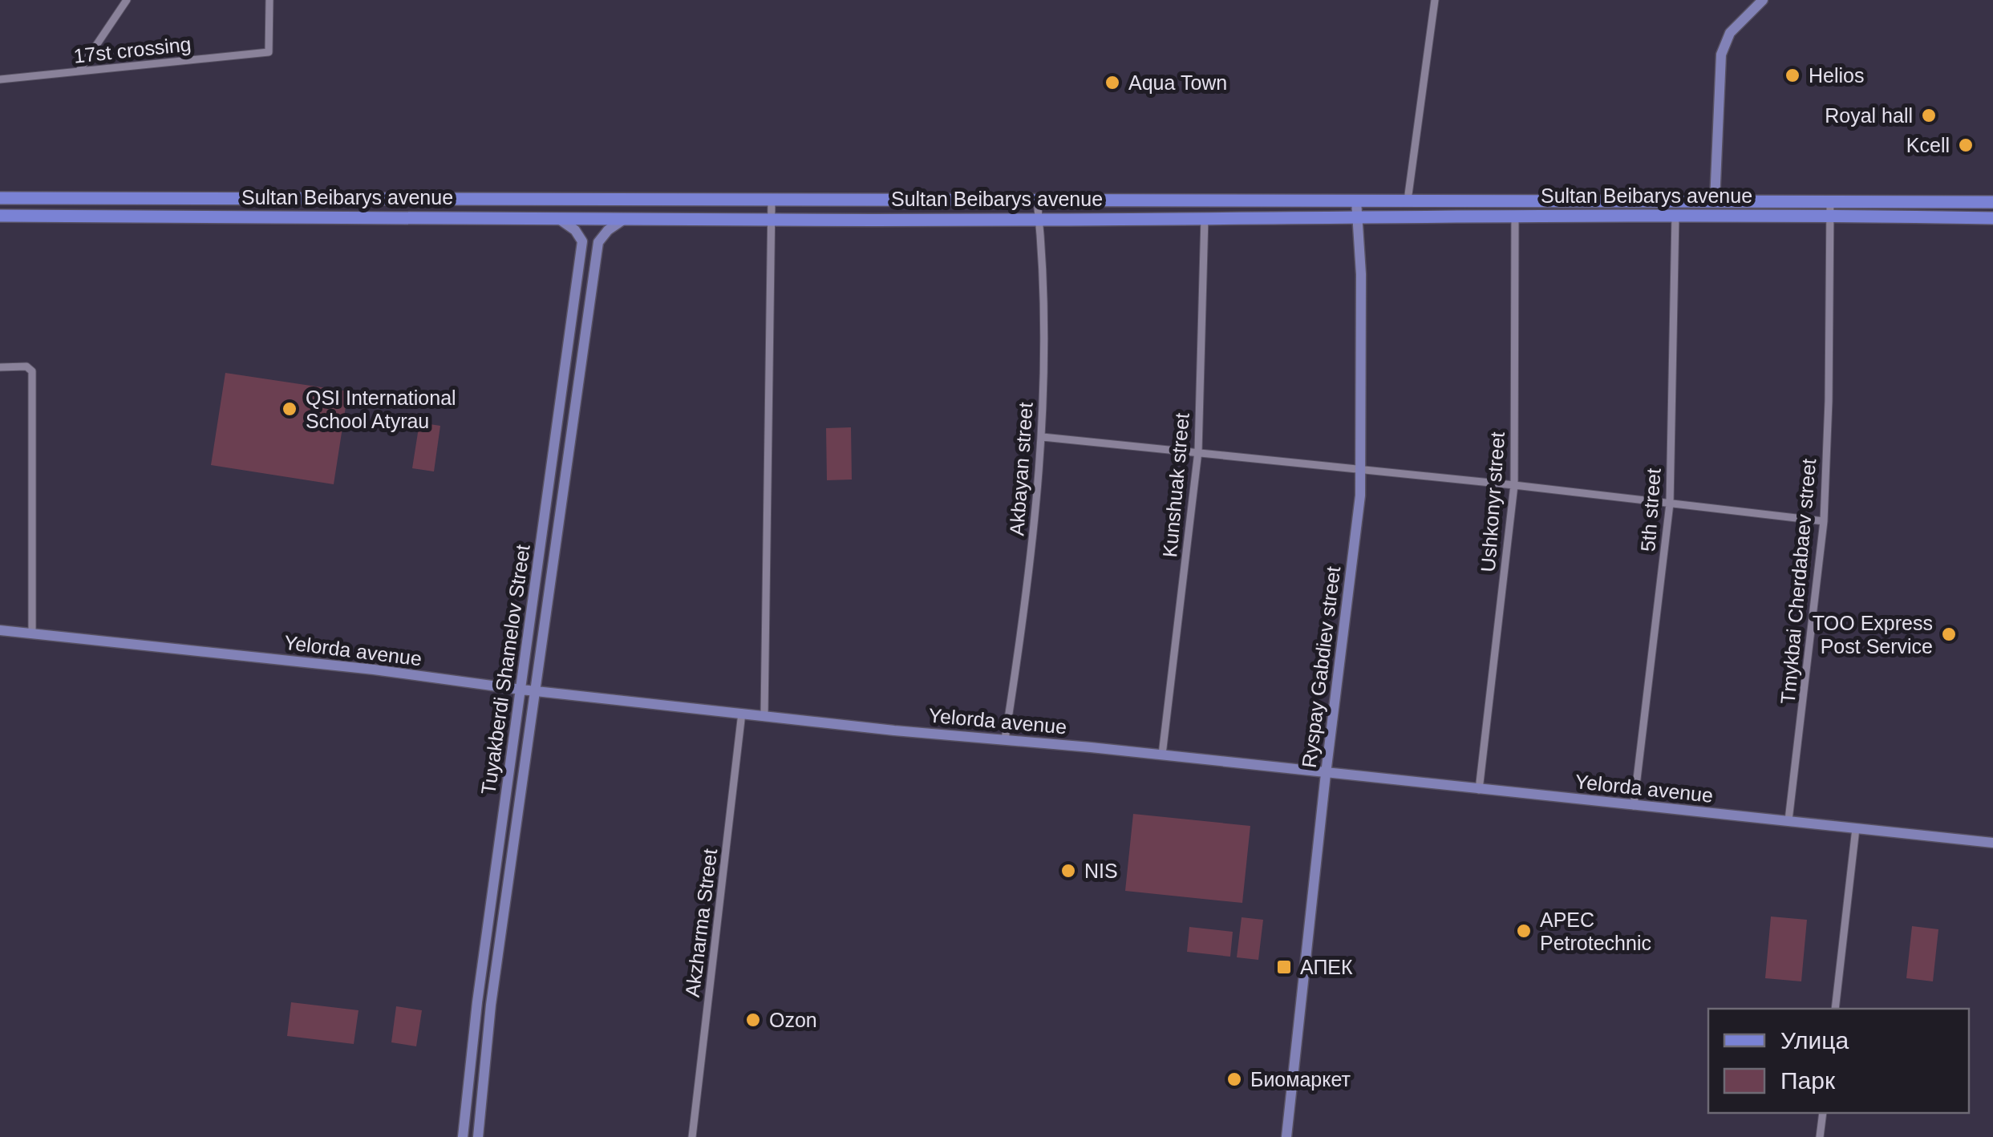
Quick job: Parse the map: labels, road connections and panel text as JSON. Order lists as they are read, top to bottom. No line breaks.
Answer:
{"streets":{"main road":["Sultan Beibarys avenue"],"street":["17st crossing","Akbayan street","Kunshuak street","Ushkonyr street","5th street","Tmykbai Cherdabaev street","Yelorda avenue","Ryspay Gabdiev street","Tuyakberdi Shamelov Street","Akzharma Street"]},"crossings":[["Sultan Beibarys avenue","Akbayan street"],["Sultan Beibarys avenue","Kunshuak street"],["Sultan Beibarys avenue","Ushkonyr street"],["Sultan Beibarys avenue","5th street"],["Sultan Beibarys avenue","Tmykbai Cherdabaev street"],["Sultan Beibarys avenue","Ryspay Gabdiev street"],["Sultan Beibarys avenue","Tuyakberdi Shamelov Street"],["Akbayan street","Yelorda avenue"],["Kunshuak street","Yelorda avenue"],["Ushkonyr street","Yelorda avenue"],["5th street","Yelorda avenue"],["Tmykbai Cherdabaev street","Yelorda avenue"],["Yelorda avenue","Ryspay Gabdiev street"],["Yelorda avenue","Tuyakberdi Shamelov Street"],["Yelorda avenue","Akzharma Street"]],"places":{"other":["Helios","Aqua Town","Royal hall","Kcell","QSI International School Atyrau","ТОО Express Post Service","NIS","APEC Petrotechnic","Ozon","Биомаркет"],"transit":["АПЕК"]},"legend":["Улица","Парк"]}
